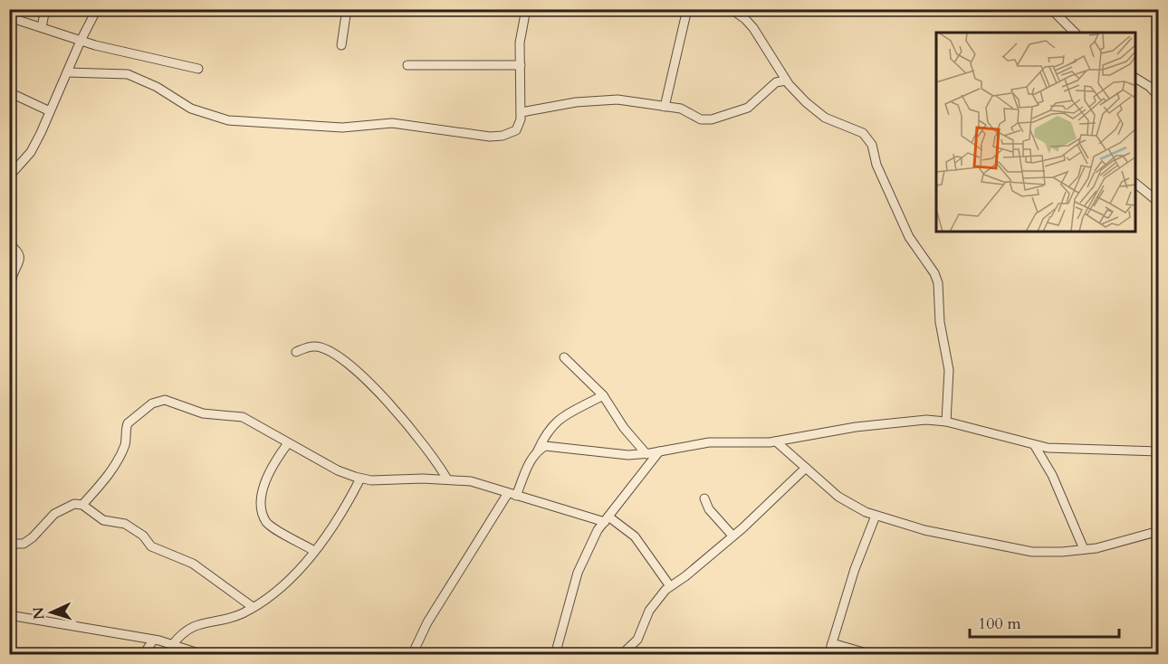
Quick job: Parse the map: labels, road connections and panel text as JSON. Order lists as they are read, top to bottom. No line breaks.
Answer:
{"scale_bar":"100 m","north":"left"}
